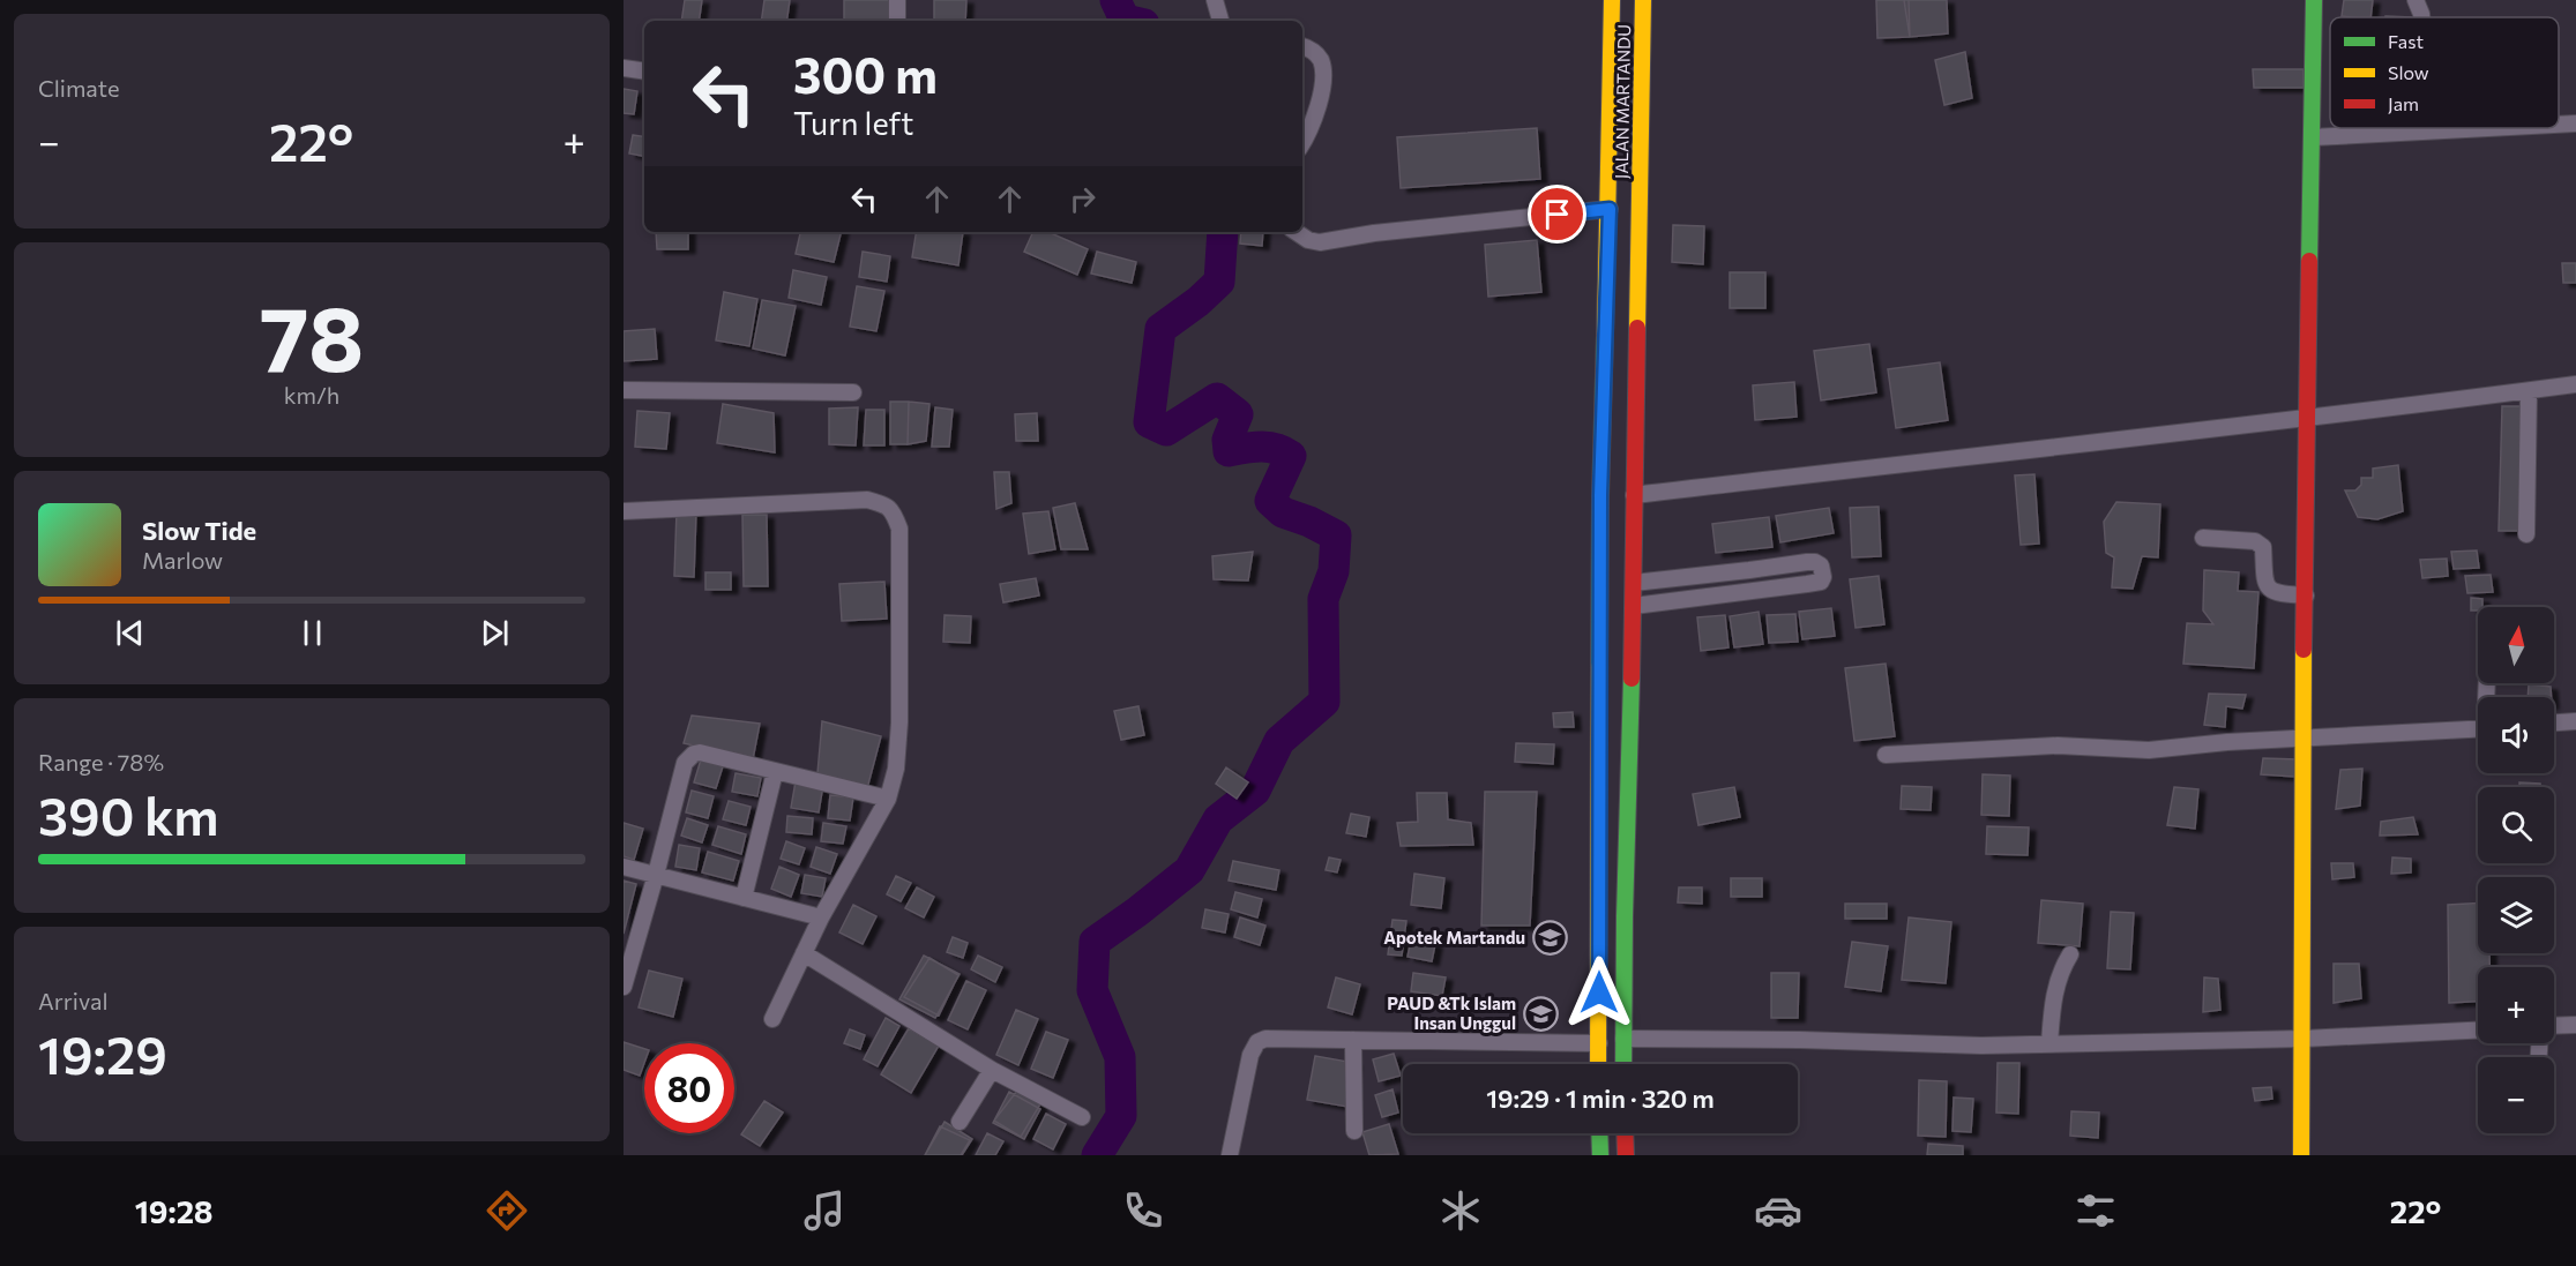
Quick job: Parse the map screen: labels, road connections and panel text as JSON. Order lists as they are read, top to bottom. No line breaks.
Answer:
{"streets":{"main road":["JALAN MARTANDU"]},"places":{"school or university":["Apotek Martandu","PAUD &Tk Islam Insan Unggul"]},"legend":["Fast","Slow","Jam"],"north":"top","page":{"tile":["Climate",["78","km/h"],["Range · 78%","390 km"],["Arrival","19:29"]],"turn":["300 m","Turn left"],"heat":["−","22°","+"],"song":["Slow Tide","Marlow"],"map_buttons":["+","−"],"limit":"80","trip":"19:29 · 1 min · 320 m","tabs":["19:28","22°"]}}
